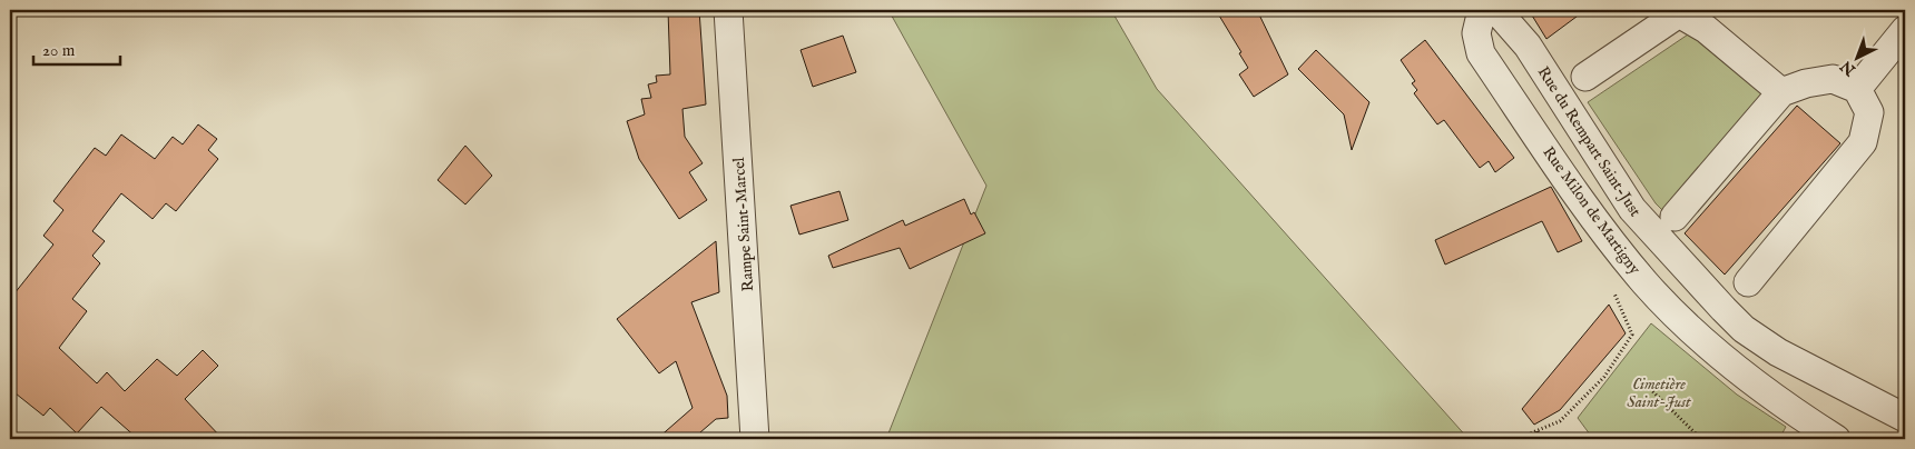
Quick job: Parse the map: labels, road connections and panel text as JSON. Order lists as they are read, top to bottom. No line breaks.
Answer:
{"streets":{"street":["Rue du Rempart Saint-Just","Rue Milon de Martigny","Rampe Saint-Marcel"]},"parks":["Cimetière Saint-Just"],"scale_bar":"20 m","north":"bottom left"}
